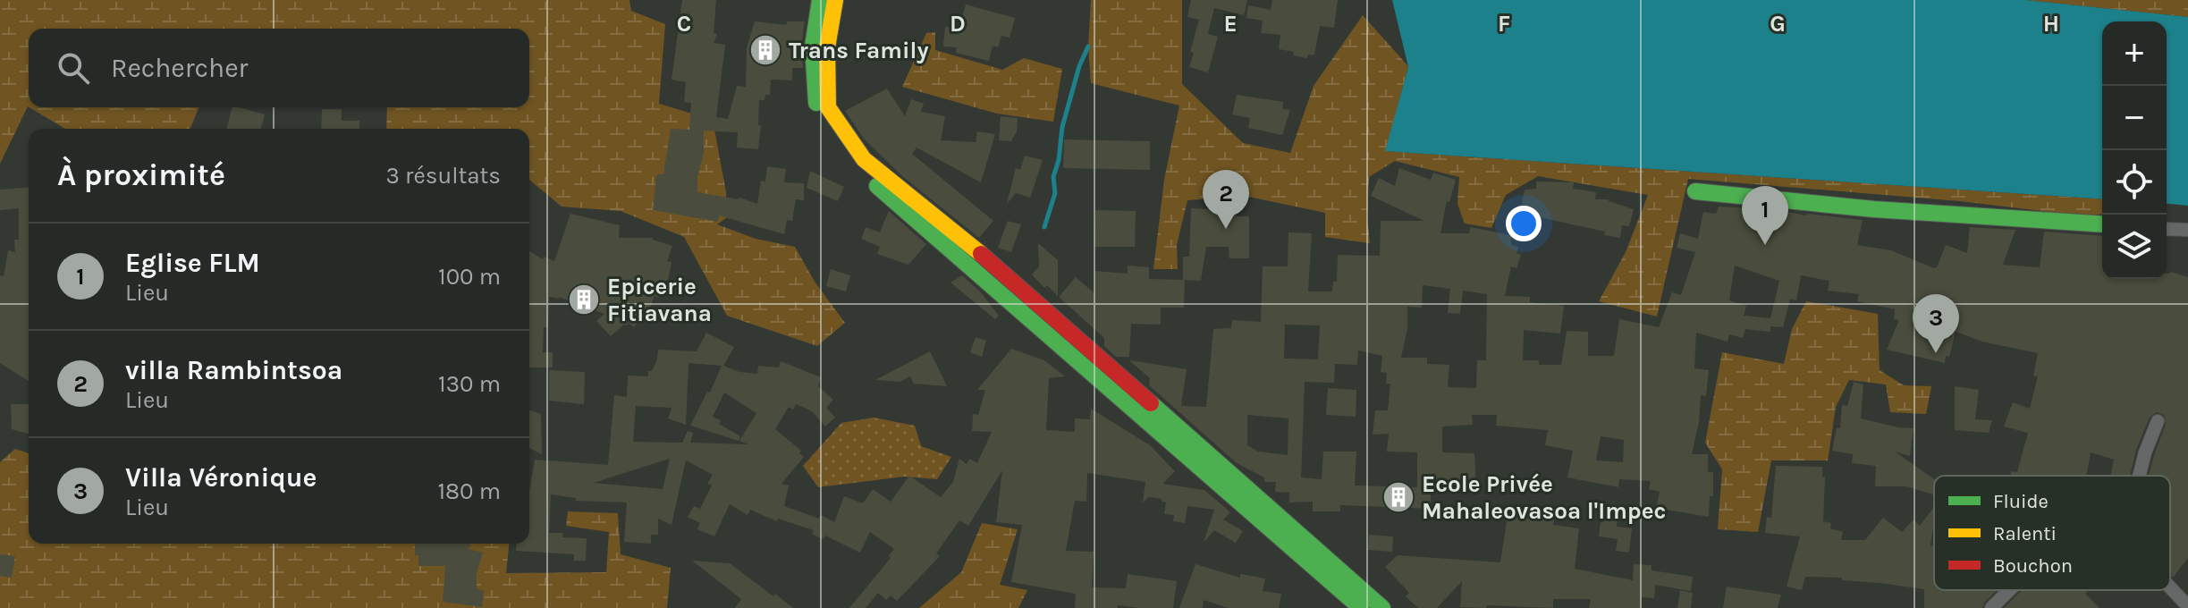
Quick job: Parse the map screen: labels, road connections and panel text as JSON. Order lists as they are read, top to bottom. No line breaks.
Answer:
{"places":{"building":["Trans Family","Epicerie Fitiavana","Ecole Privée Mahaleovasoa l'Impec"]},"legend":["Fluide","Ralenti","Bouchon"],"page":{"map_buttons":["+","−"],"search":"Rechercher","heading":["À proximité","3 résultats"],"pins":["2","1","3"],"list":[{"mark":"1","name":"Eglise FLM","note":"Lieu","value":"100 m"},{"mark":"2","name":"villa Rambintsoa","note":"Lieu","value":"130 m"},{"mark":"3","name":"Villa Véronique","note":"Lieu","value":"180 m"}]},"grid":{"columns":["C","D","E","F","G","H"]}}
